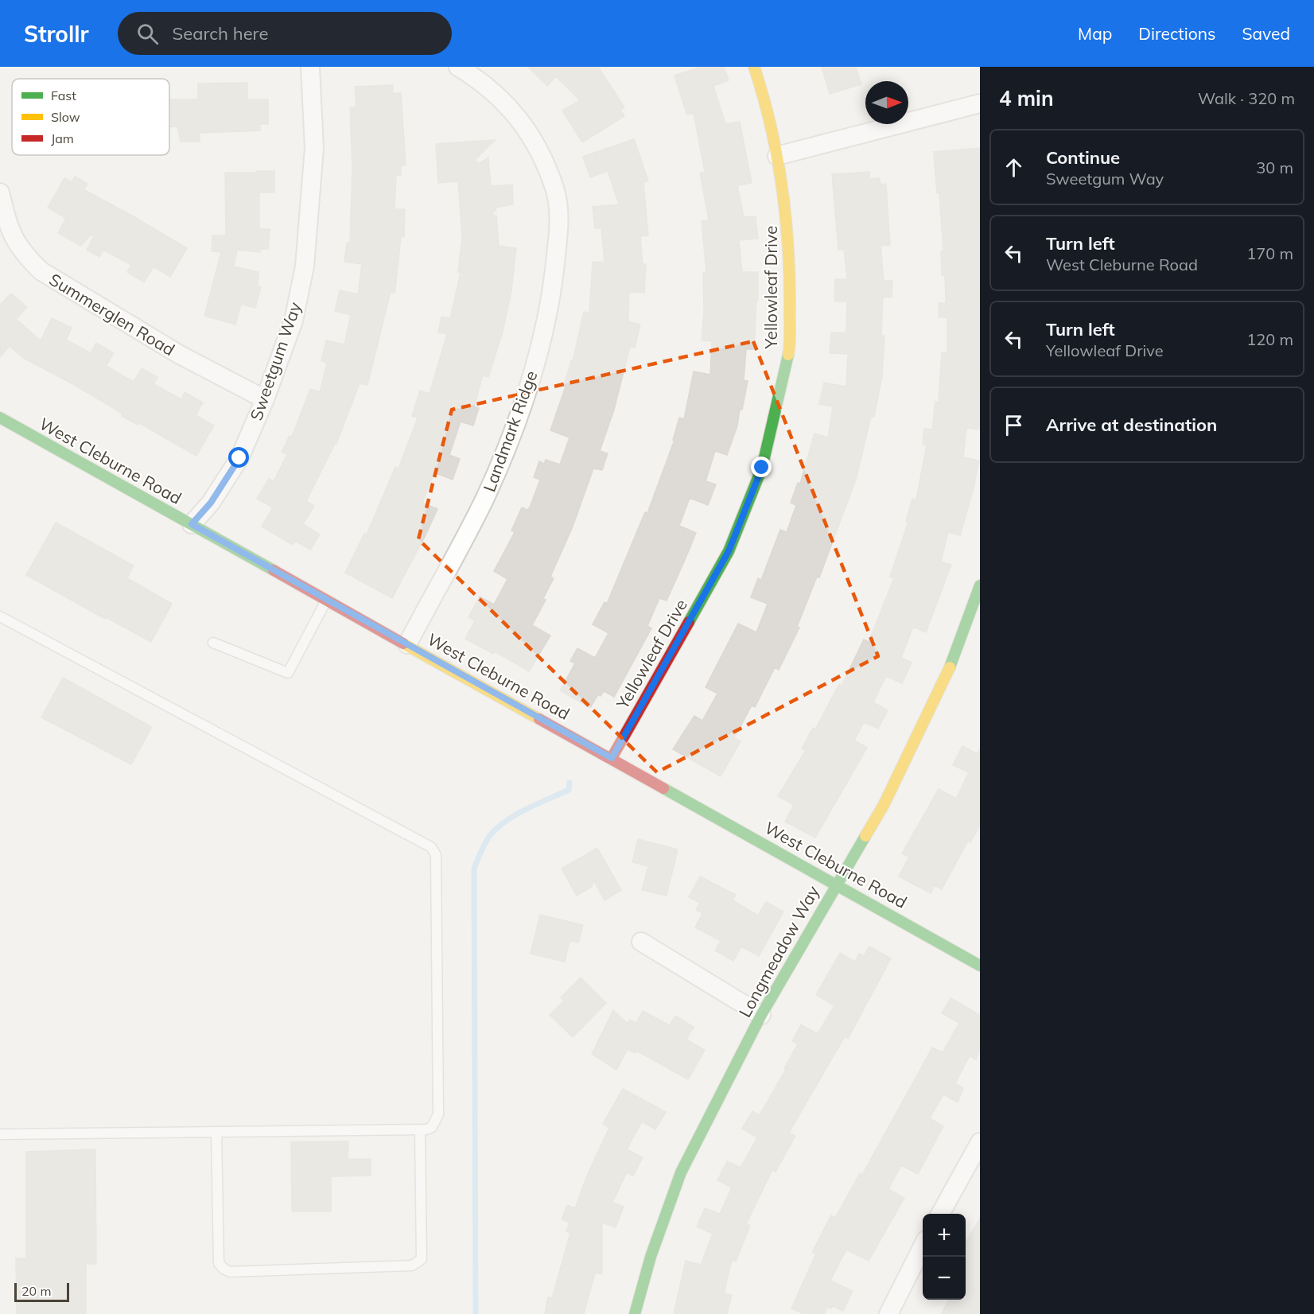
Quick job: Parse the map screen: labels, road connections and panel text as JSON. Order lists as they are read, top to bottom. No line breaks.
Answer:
{"streets":{"street":["Yellowleaf Drive","Summerglen Road","Sweetgum Way","Landmark Ridge","West Cleburne Road","Longmeadow Way"]},"crossings":[["Yellowleaf Drive","West Cleburne Road"],["Summerglen Road","Sweetgum Way"],["Sweetgum Way","West Cleburne Road"],["Landmark Ridge","West Cleburne Road"],["West Cleburne Road","Longmeadow Way"]],"legend":["Fast","Slow","Jam"],"scale_bar":"20 m","north":"right","page":{"header":"Strollr","search":"Search here","nav":["Map","Directions","Saved"],"heading":["4 min","Walk · 320 m"],"list":[["Continue","Sweetgum Way","30 m"],["Turn left","West Cleburne Road","170 m"],["Turn left","Yellowleaf Drive","120 m"],"Arrive at destination"],"map_buttons":["+","−"],"scale":"20 m"}}
